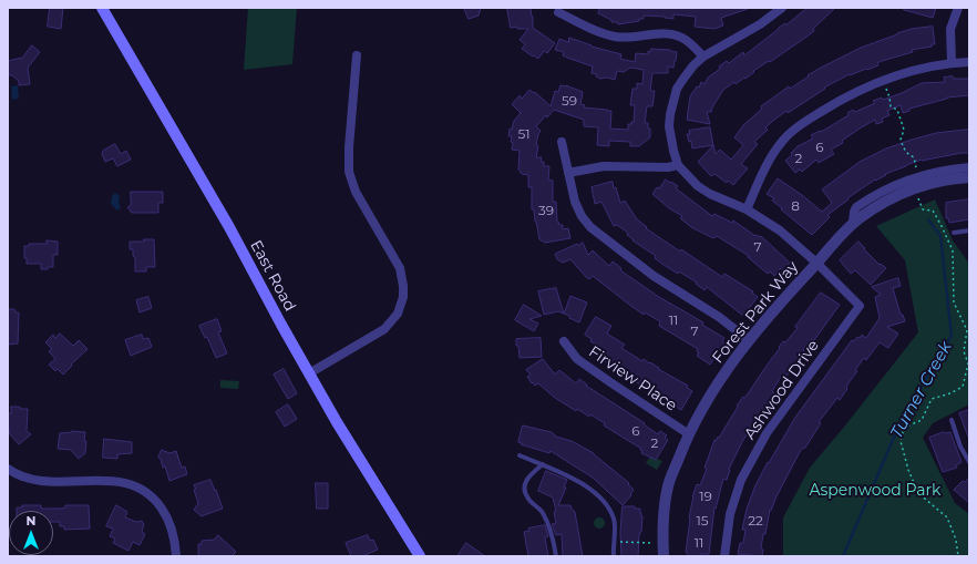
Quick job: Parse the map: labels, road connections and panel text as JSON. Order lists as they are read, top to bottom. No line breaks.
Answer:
{"streets":{"main road":["East Road"],"street":["Forest Park Way","Firview Place","Ashwood Drive"]},"crossings":[["Forest Park Way","Firview Place"],["Forest Park Way","Ashwood Drive"]],"water":["Turner Creek"],"parks":["Aspenwood Park"],"house_numbers":["59","51","6","2","8","39","7","11","7","6","2","19","15","22","11"],"north":"top"}
